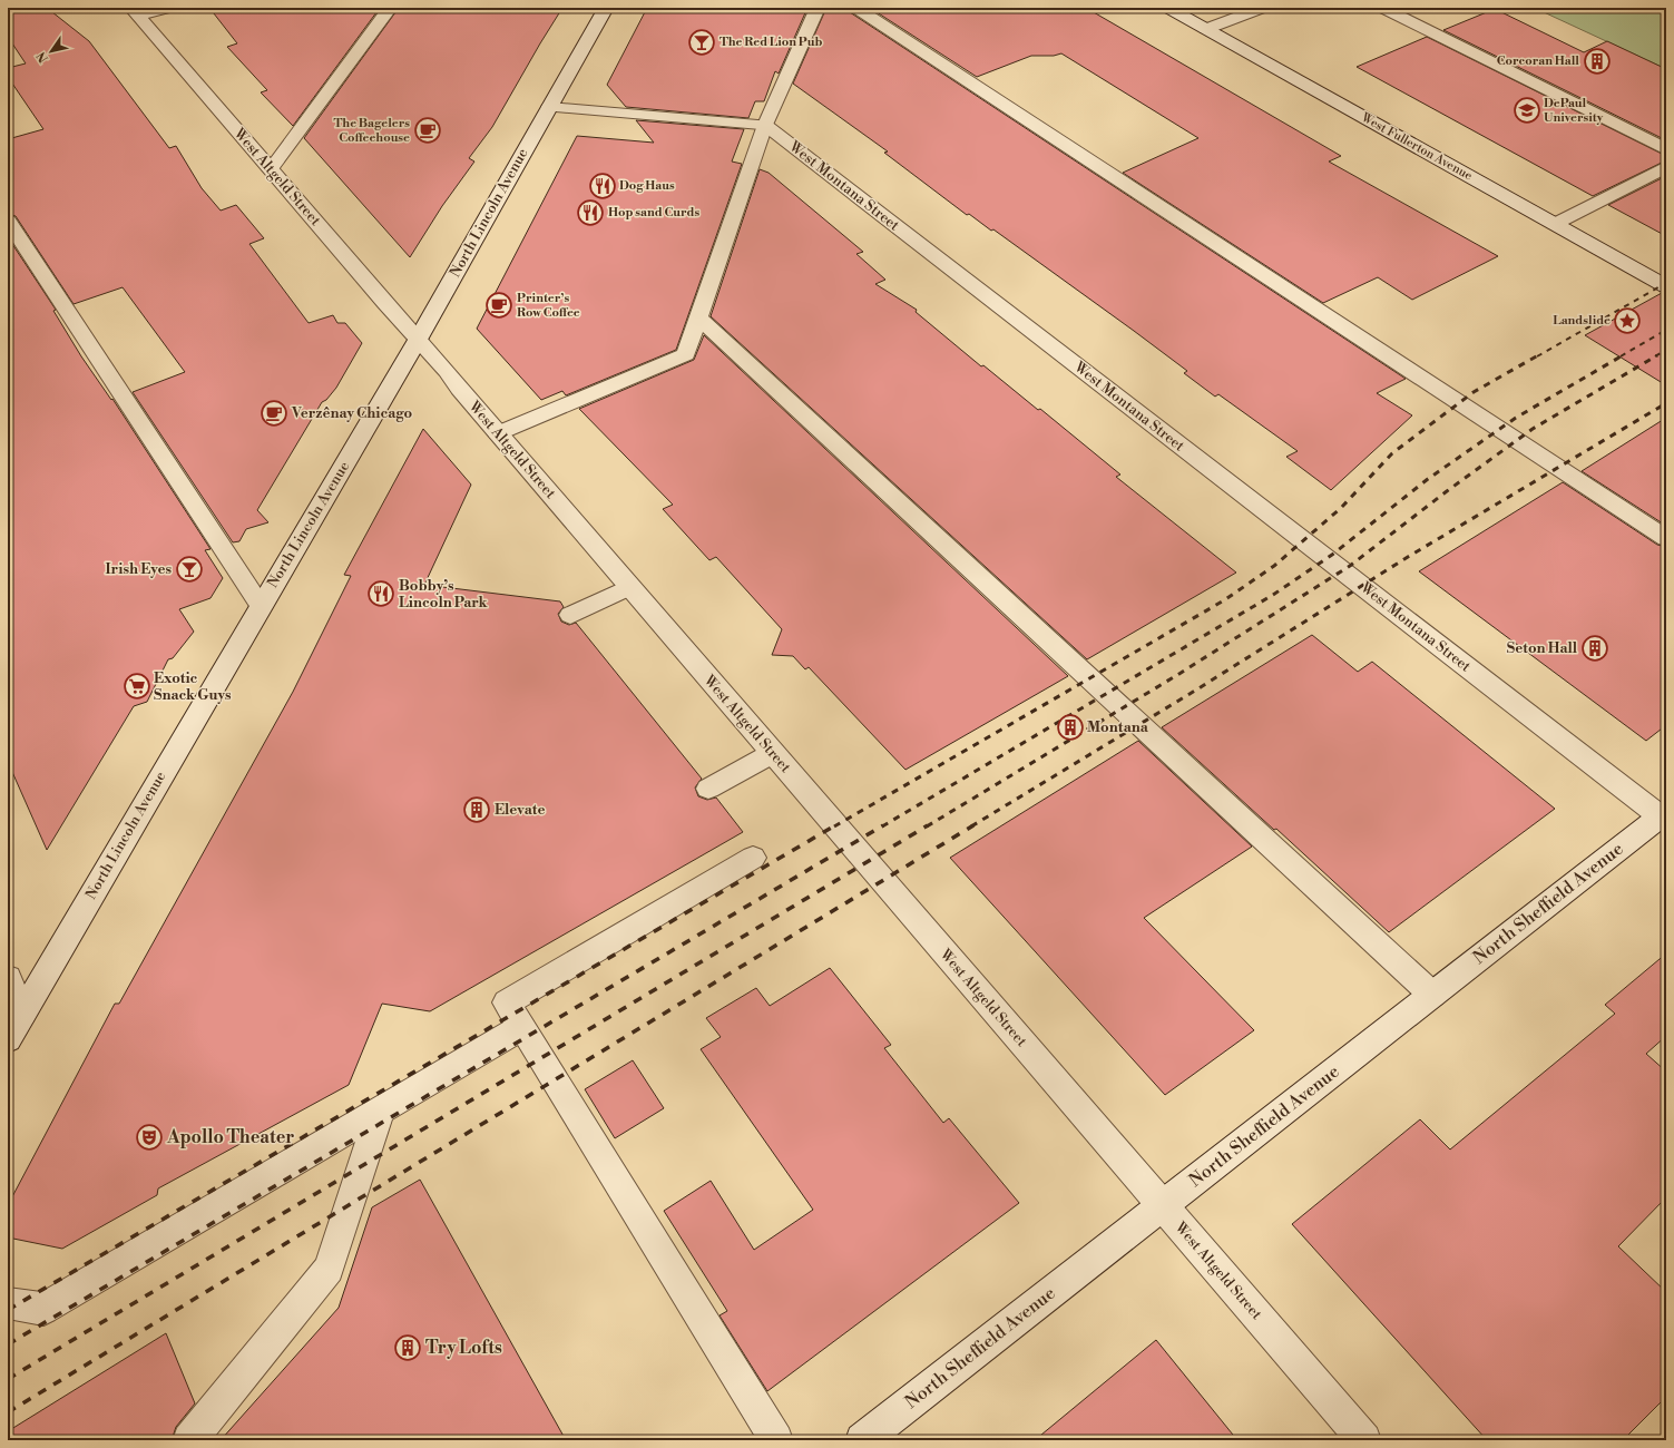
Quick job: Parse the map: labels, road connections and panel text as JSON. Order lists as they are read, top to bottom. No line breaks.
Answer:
{"streets":{"street":["West Fullerton Avenue","West Altgeld Street","West Montana Street","North Lincoln Avenue","North Sheffield Avenue"]},"crossings":[["West Altgeld Street","North Lincoln Avenue"],["West Altgeld Street","North Sheffield Avenue"],["West Montana Street","North Sheffield Avenue"]],"places":{"bar":["The Red Lion Pub","Irish Eyes"],"building":["Corcoran Hall","Seton Hall","Montana","Elevate","Try Lofts"],"school or university":["DePaul University"],"cafe":["The Bagelers Coffeehouse","Printer’s Row Coffee","Verzênay Chicago"],"restaurant":["Dog Haus","Hop sand Curds","Bobby’s Lincoln Park"],"place":["Landslide"],"supermarket":["Exotic Snack Guys"],"theatre":["Apollo Theater"]},"north":"bottom left"}
